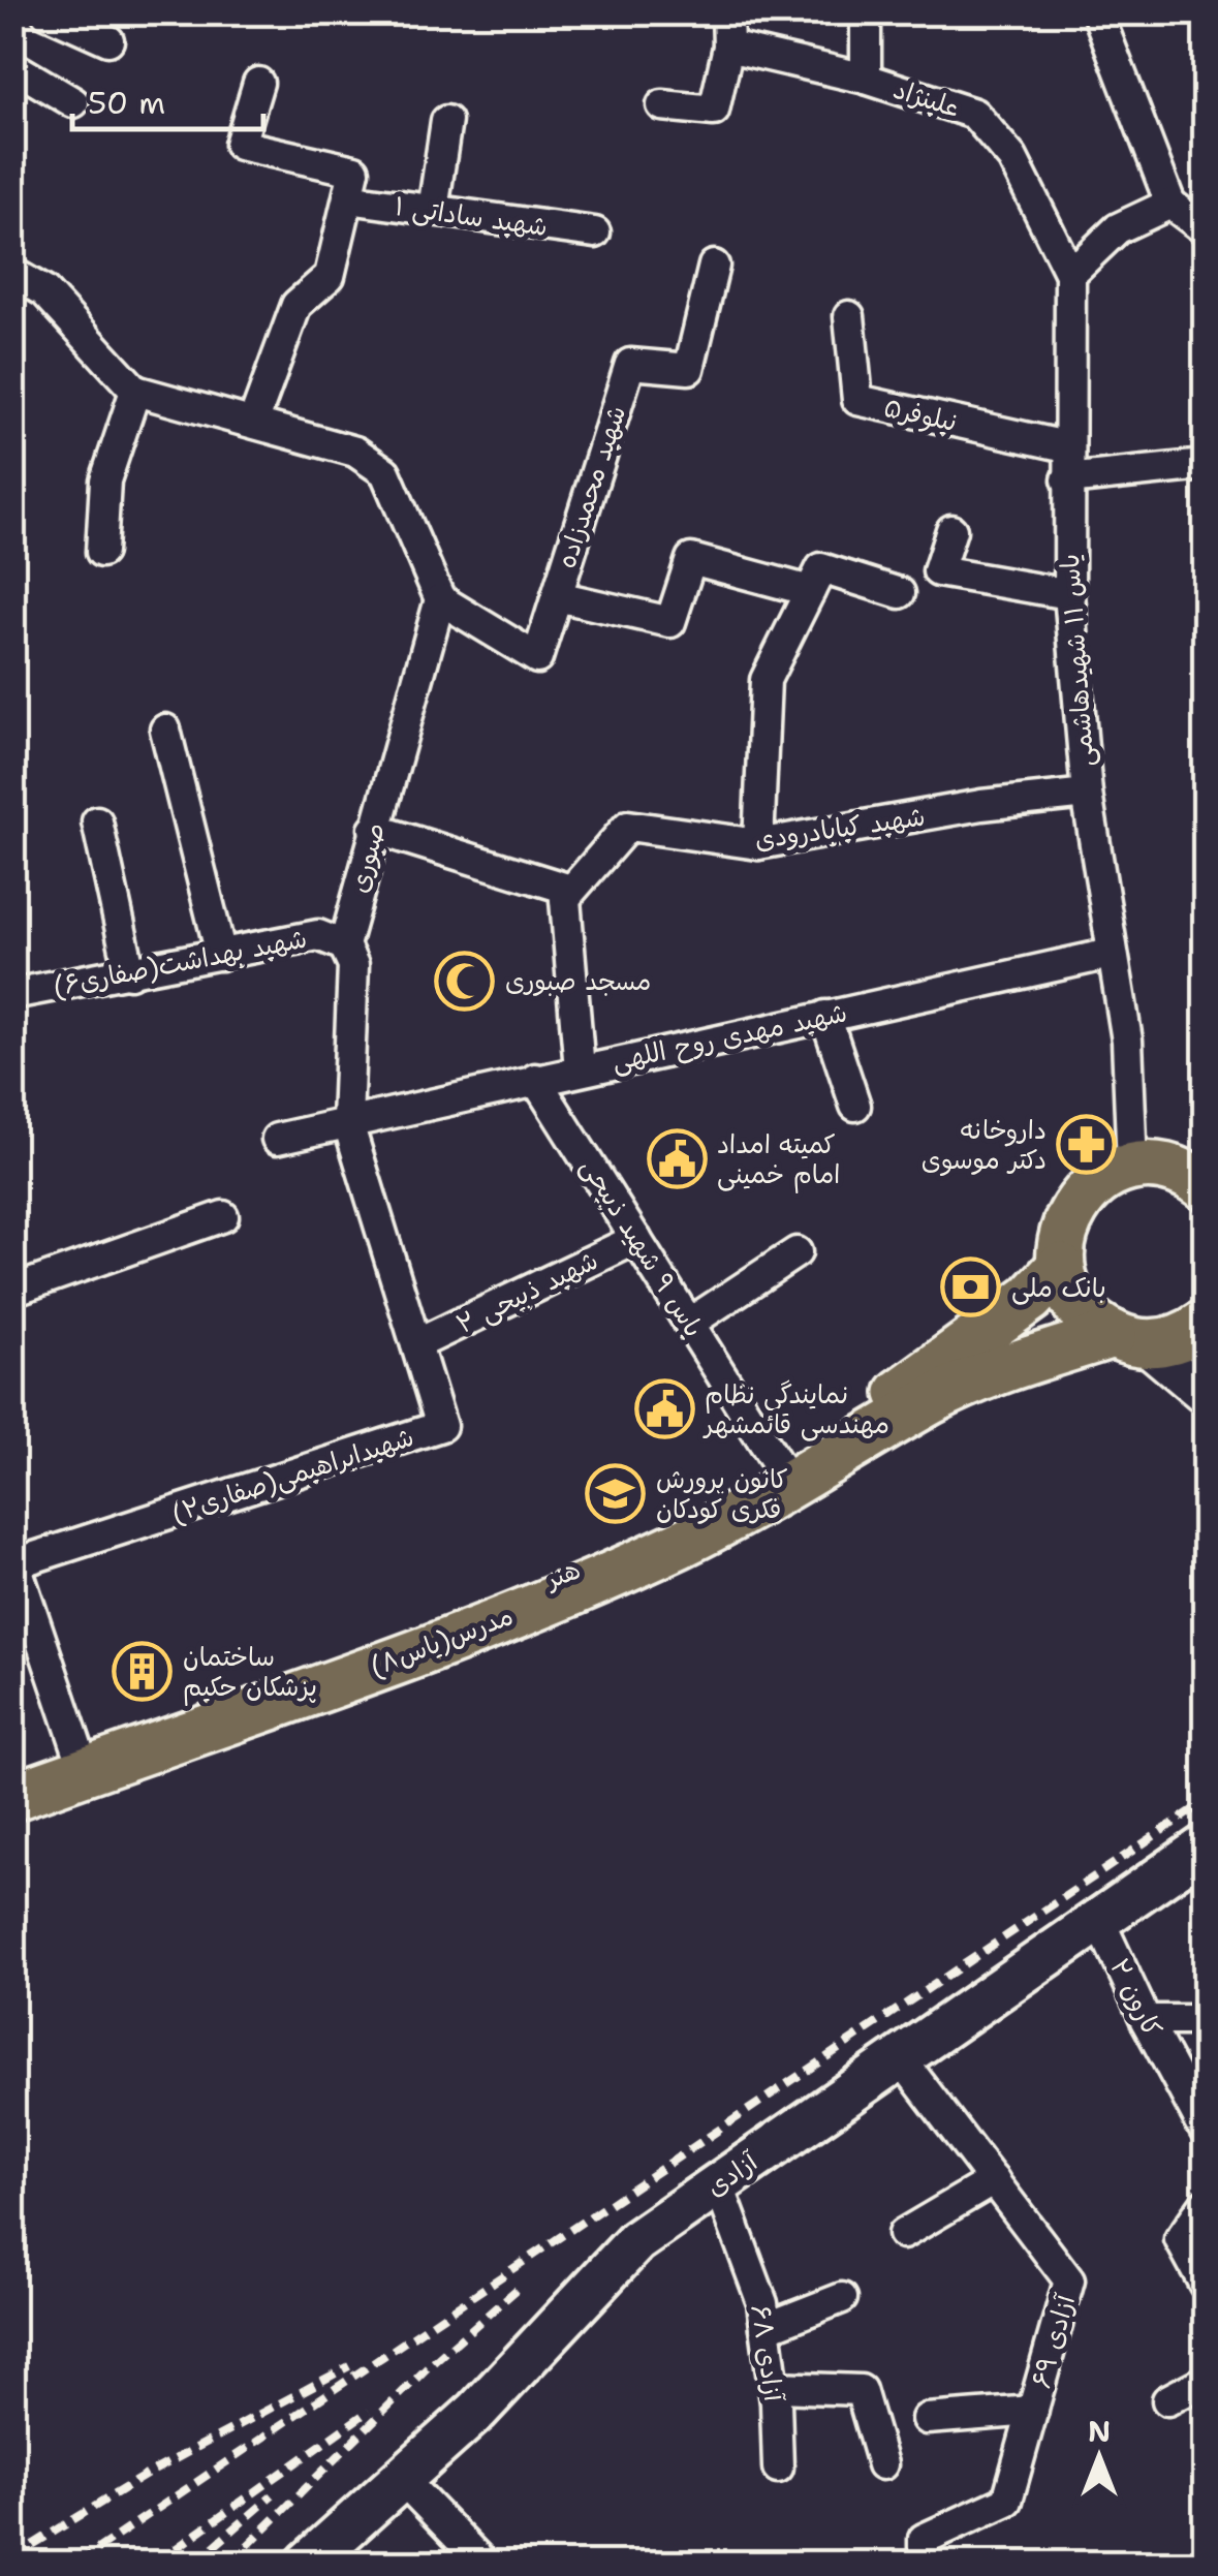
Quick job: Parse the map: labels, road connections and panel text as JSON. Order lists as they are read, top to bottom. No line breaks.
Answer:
{"streets":{"main road":["هنر","مدرس(یاس۸)","آزادی"],"street":["علینژاد","شهید ساداتی ۱","نیلوفر۵","شهید محمدزاده","یاس ۱۱ شهیدهاشمی","شهید کیابادرودی","صبوری","شهید بهداشت(صفاری۶)","شهید مهدی روح اللهی","یاس ۹ شهید ذبیحی","شهید ذبیحی ۲","شهیدابراهیمی(صفاری۲)","کارون ۲","آزادی ۶۹","آزادی ۶۸"]},"crossings":[["علینژاد","یاس ۱۱ شهیدهاشمی"],["نیلوفر۵","یاس ۱۱ شهیدهاشمی"],["شهید محمدزاده","صبوری"],["یاس ۱۱ شهیدهاشمی","شهید کیابادرودی"],["یاس ۱۱ شهیدهاشمی","شهید مهدی روح اللهی"],["صبوری","شهید بهداشت(صفاری۶)"],["صبوری","شهید مهدی روح اللهی"],["صبوری","شهیدابراهیمی(صفاری۲)"],["شهید مهدی روح اللهی","یاس ۹ شهید ذبیحی"],["شهید مهدی روح اللهی","شهیدابراهیمی(صفاری۲)"],["یاس ۹ شهید ذبیحی","شهید ذبیحی ۲"],["یاس ۹ شهید ذبیحی","هنر"],["شهید ذبیحی ۲","شهیدابراهیمی(صفاری۲)"],["کارون ۲","آزادی"],["آزادی","آزادی ۶۹"],["آزادی","آزادی ۶۸"]],"places":{"mosque":["مسجد صبوری"],"pharmacy":["داروخانه دکتر موسوی"],"public building":["کمیته امداد امام خمینی","نمایندگی نظام مهندسی قائمشهر"],"bank":["بانک ملی"],"school or university":["کانون پرورش فکری کودکان"],"building":["ساختمان پزشکان حکیم"]},"scale_bar":"50 m","north":"top"}
